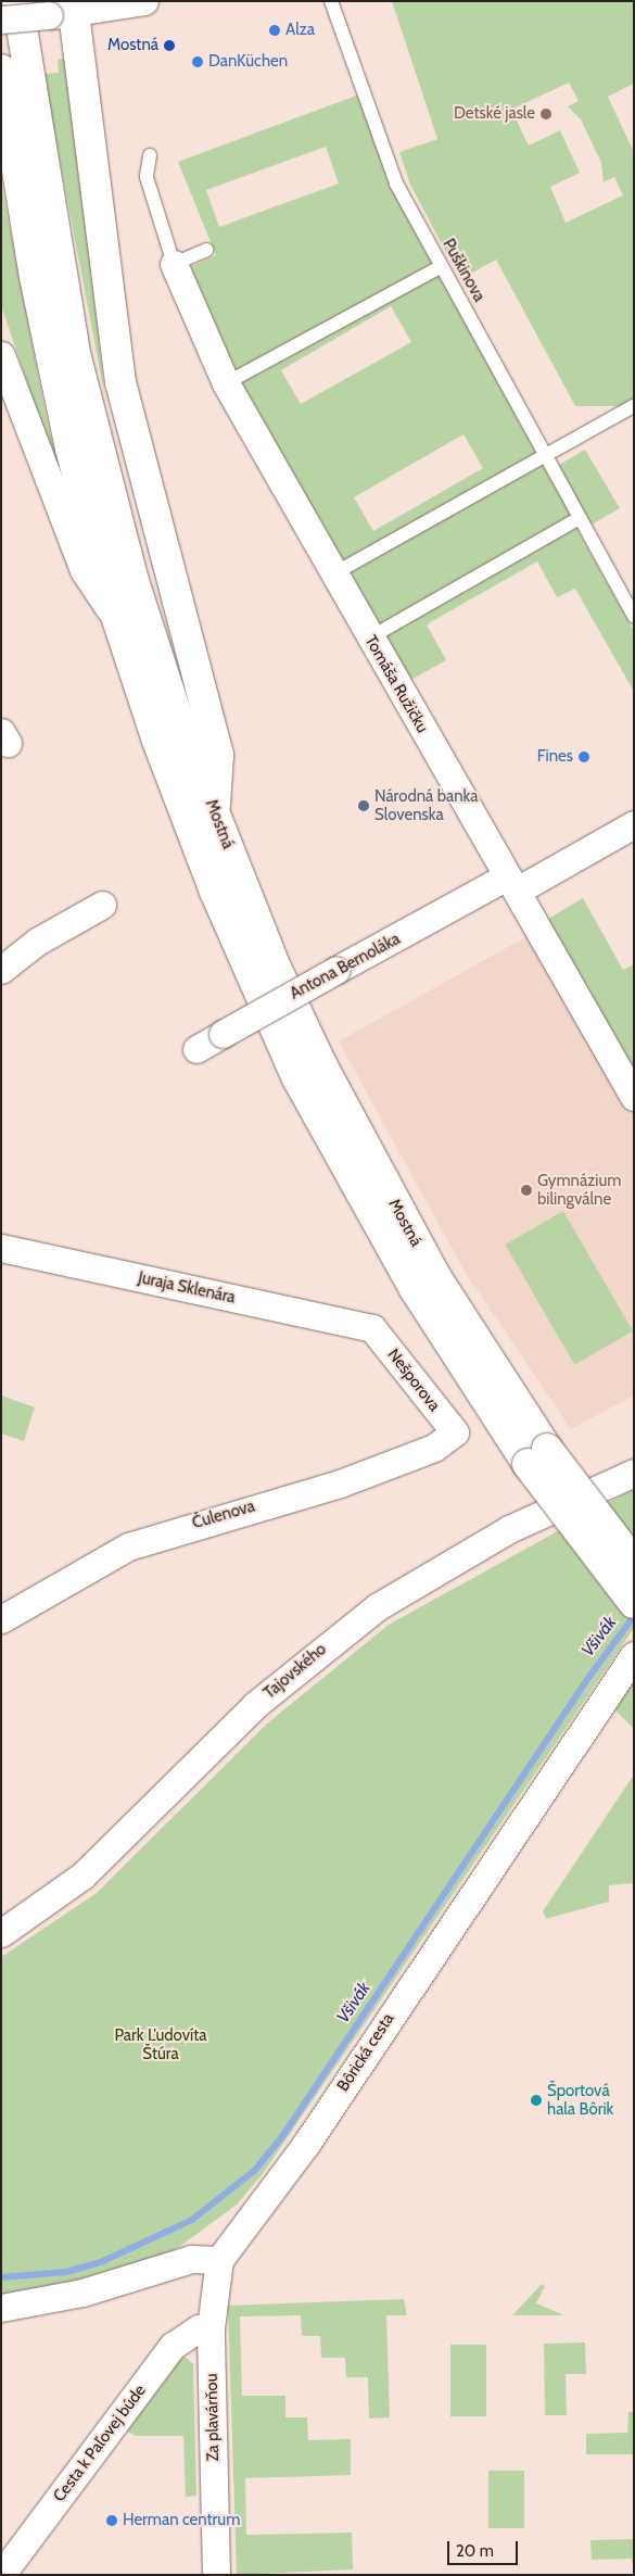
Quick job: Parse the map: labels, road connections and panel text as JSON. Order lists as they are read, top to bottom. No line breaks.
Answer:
{"streets":{"main road":["Mostná"],"street":["Tomáša Ružičku","Antona Bernoláka","Juraja Sklenára","Nešporova","Čulenova","Tajovského","Bôrická cesta","Za plavárňou","Cesta k Paľovej búde"],"lane":["Puškinova"]},"crossings":[["Tomáša Ružičku","Antona Bernoláka"],["Juraja Sklenára","Nešporova"],["Nešporova","Čulenova"],["Bôrická cesta","Za plavárňou"],["Za plavárňou","Cesta k Paľovej búde"]],"water":["Všivák"],"parks":["Park Ľudovíta Štúra"],"places":["Alza","Mostná","DanKüchen","Detské jasle","Fines","Národná banka Slovenska","Gymnázium bilingválne","Športová hala Bôrik","Herman centrum"],"scale_bar":"20 m"}
